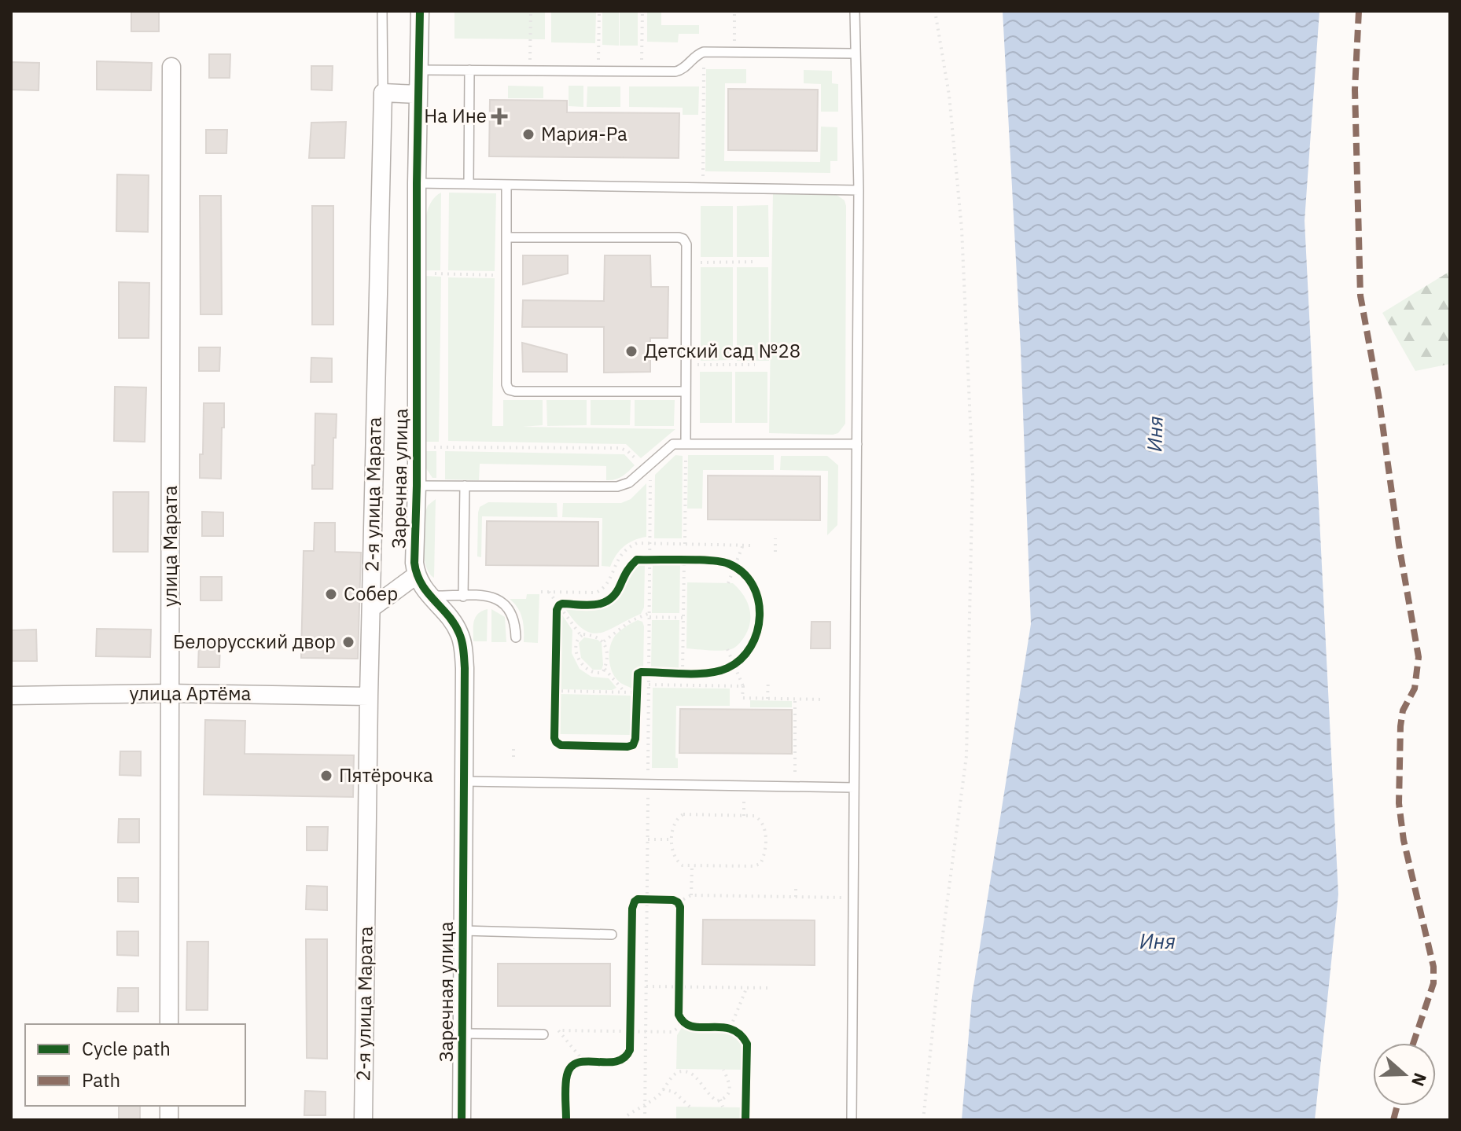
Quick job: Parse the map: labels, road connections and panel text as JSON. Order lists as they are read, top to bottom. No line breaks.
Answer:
{"streets":{"street":["Заречная улица","2-я улица Марата","улица Марата","улица Артёма"]},"crossings":[["2-я улица Марата","улица Артёма"],["улица Марата","улица Артёма"]],"water":["Иня"],"places":{"health":["На Ине"],"other":["Мария-Ра","Детский сад №28","Собер","Белорусский двор","Пятёрочка"]},"legend":["Cycle path","Path"],"north":"right"}
